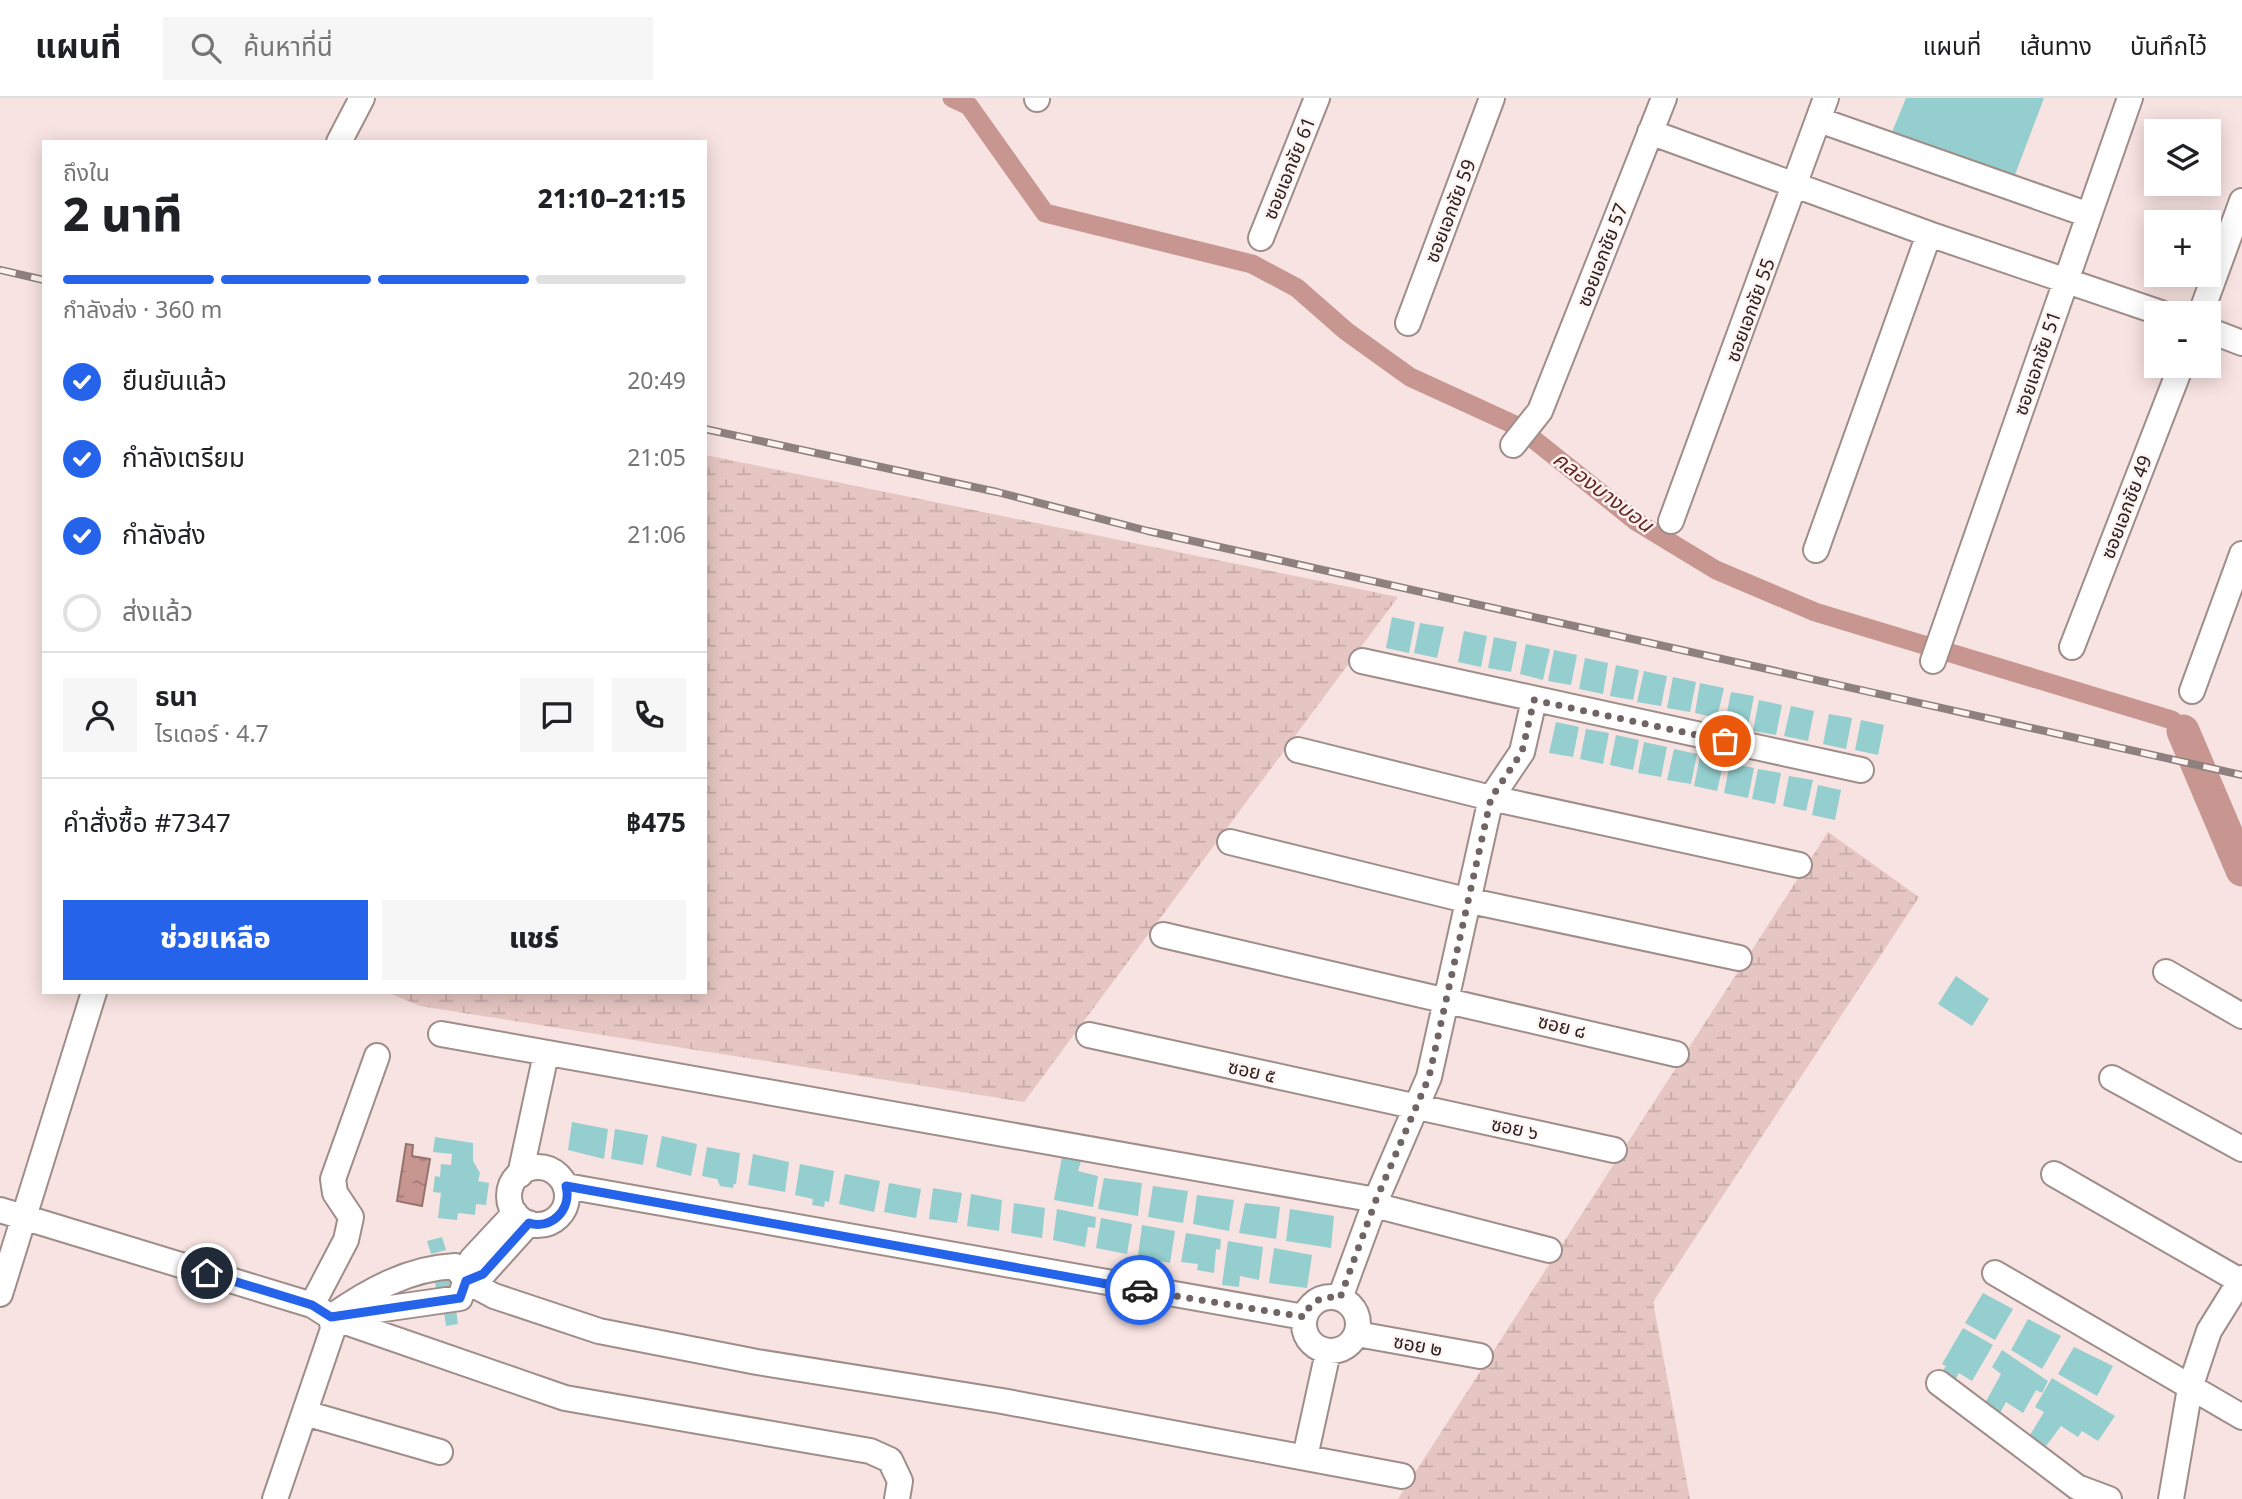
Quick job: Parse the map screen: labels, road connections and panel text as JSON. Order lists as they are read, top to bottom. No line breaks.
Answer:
{"streets":{"street":["ซอยเอกชัย 61","ซอยเอกชัย 59","ซอยเอกชัย 57","ซอยเอกชัย 55","ซอยเอกชัย 51","ซอยเอกชัย 49","ซอย ๘","ซอย ๕","ซอย ๖","ซอย ๒"]},"crossings":[["ซอย ๕","ซอย ๖"]],"water":["คลองบางบอน"],"page":{"header":"แผนที่","search":"ค้นหาที่นี่","nav":["แผนที่","เส้นทาง","บันทึกไว้"],"map_buttons":["+","−"],"heading":["2 นาที","ถึงใน","21:10–21:15"],"panel":["ธนา","ไรเดอร์ · 4.7","คำสั่งซื้อ #7347","฿475"],"bar":"กำลังส่ง · 360 m","list":[["ยืนยันแล้ว","20:49"],["กำลังเตรียม","21:05"],["กำลังส่ง","21:06"],"ส่งแล้ว"],"buttons":["ช่วยเหลือ","แชร์"]}}
